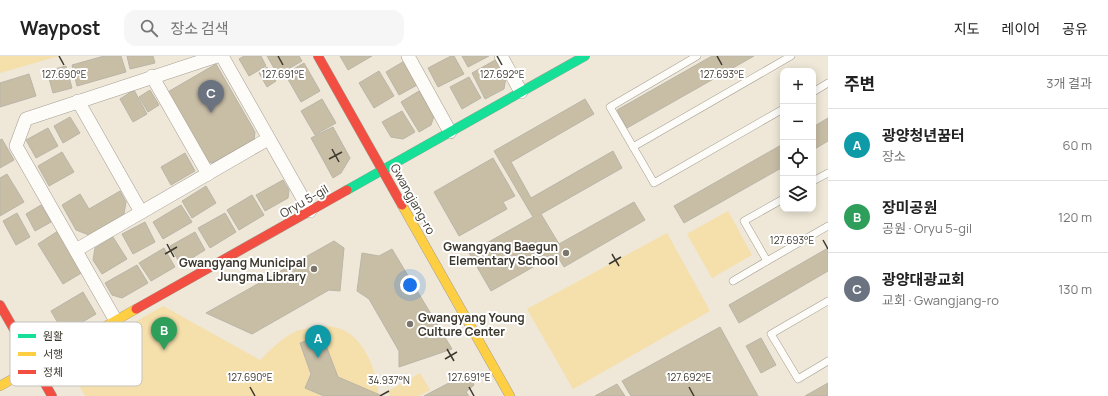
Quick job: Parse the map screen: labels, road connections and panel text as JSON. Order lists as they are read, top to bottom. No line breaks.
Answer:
{"streets":{"street":["Gwangjang-ro","Oryu 5-gil"]},"crossings":[["Gwangjang-ro","Oryu 5-gil"]],"places":["Gwangyang Baegun Elementary School","Gwangyang Municipal Jungma Library","Gwangyang Young Culture Center"],"legend":["원활","서행","정체"],"page":{"header":"Waypost","search":"장소 검색","nav":["지도","레이어","공유"],"heading":["주변","3개 결과"],"map_buttons":["+","−"],"pins":["C","B","A"],"list":[{"mark":"A","name":"광양청년꿈터","note":"장소","value":"60 m"},{"mark":"B","name":"장미공원","note":"공원 · Oryu 5-gil","value":"120 m"},{"mark":"C","name":"광양대광교회","note":"교회 · Gwangjang-ro","value":"130 m"}]},"coordinates":["127.690°E","127.691°E","127.692°E","127.693°E","34.937°N"]}
